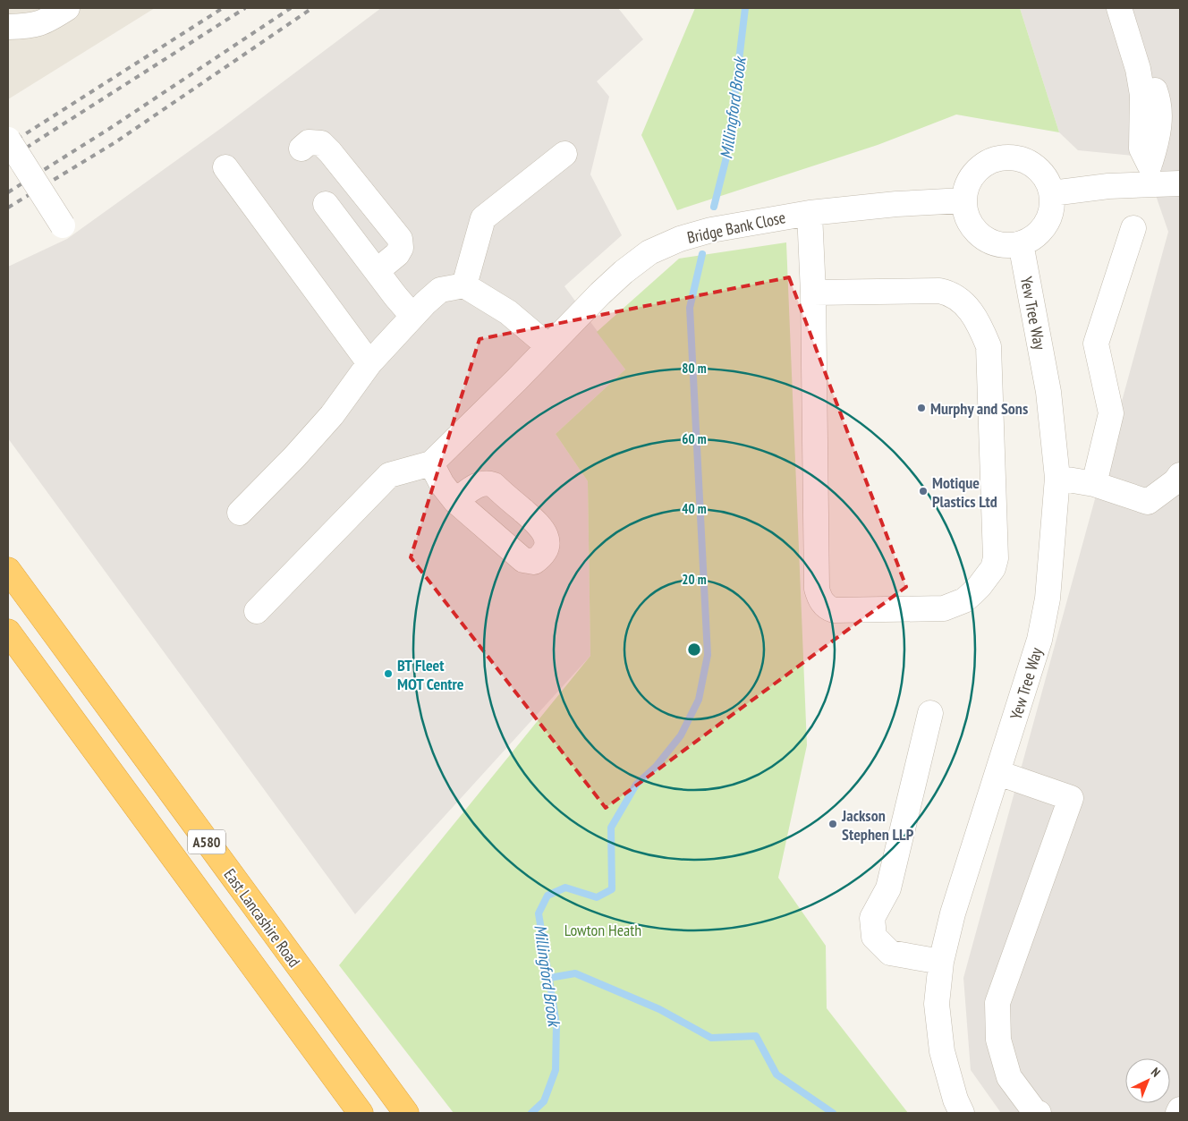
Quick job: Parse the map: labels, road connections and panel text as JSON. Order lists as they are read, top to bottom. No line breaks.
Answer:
{"streets":{"highway":["A580","East Lancashire Road"],"street":["Bridge Bank Close","Yew Tree Way"]},"crossings":[["Bridge Bank Close","Yew Tree Way"]],"water":["Millingford Brook"],"parks":["Lowton Heath"],"places":["Murphy and Sons","Motique Plastics Ltd","BT Fleet MOT Centre","Jackson Stephen LLP"],"north":"top right","rings":["80 m","60 m","40 m","20 m"]}
